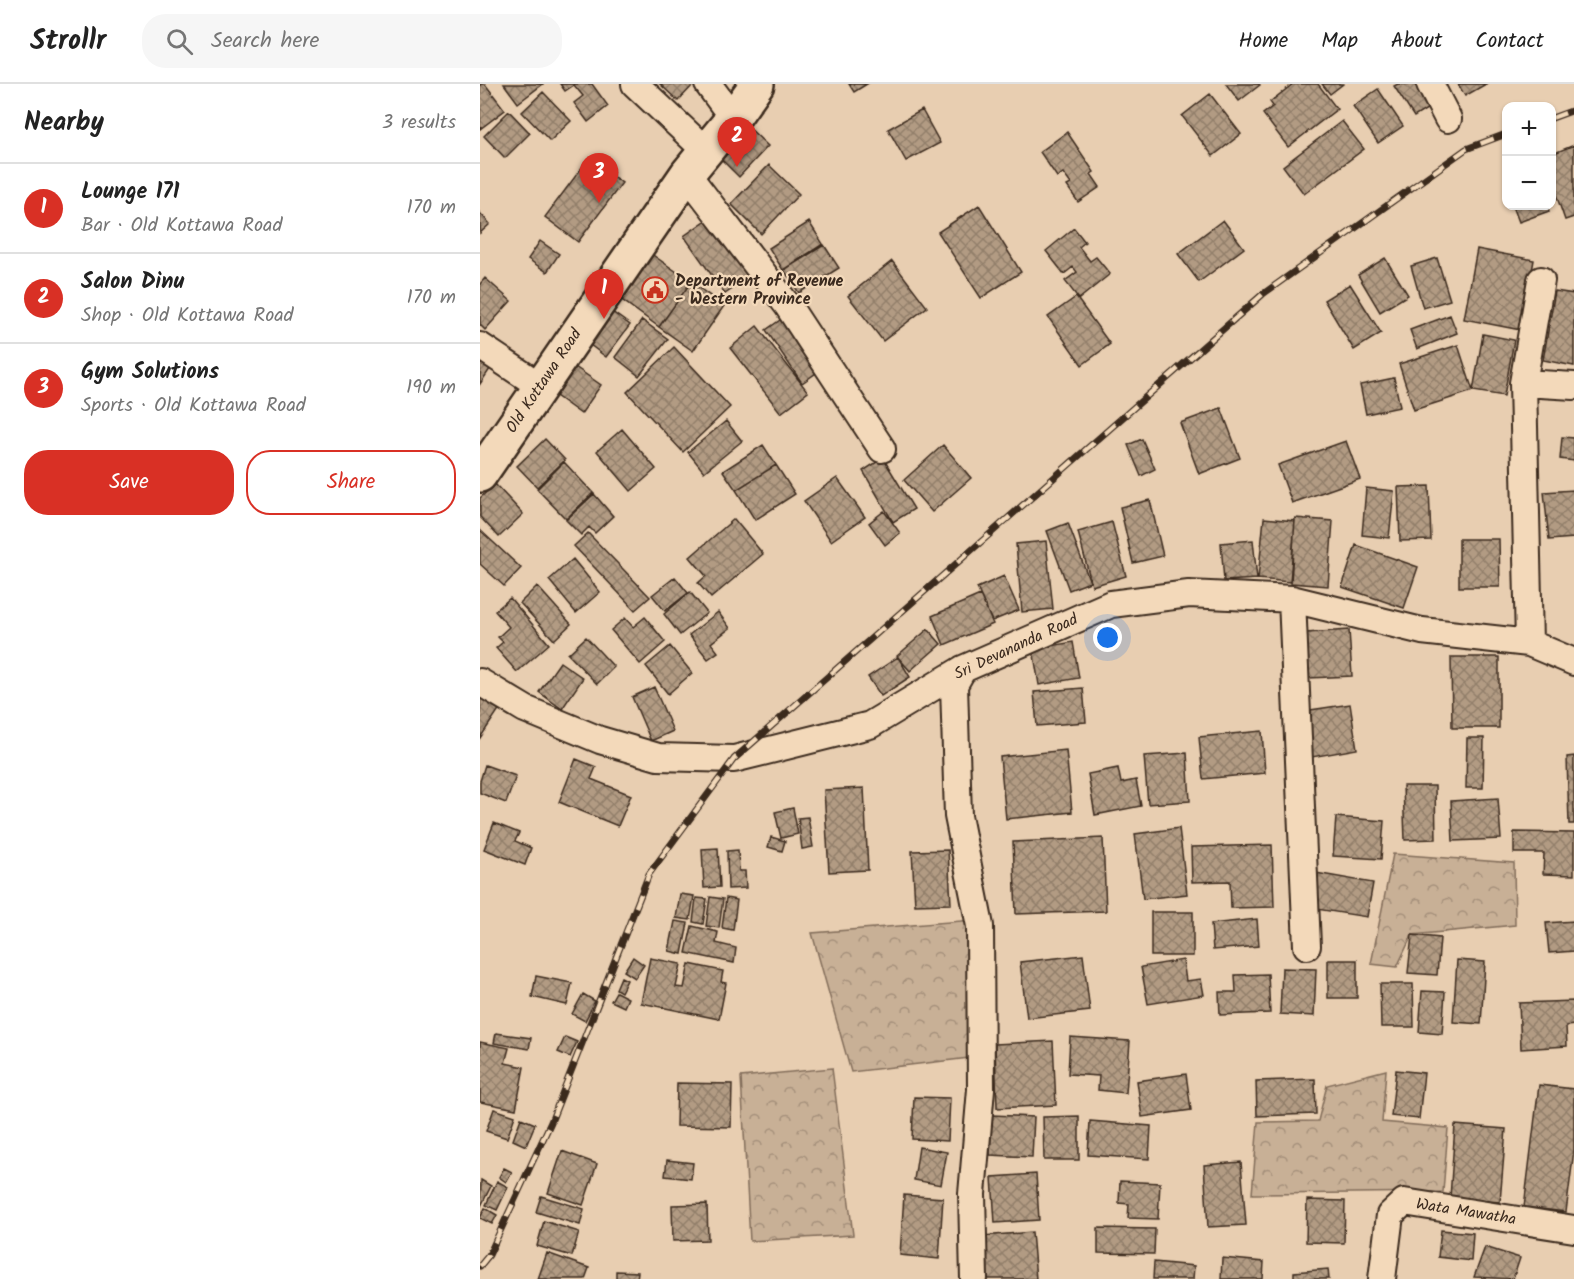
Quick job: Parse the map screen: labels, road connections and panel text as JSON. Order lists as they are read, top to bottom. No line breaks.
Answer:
{"streets":{"main road":["Old Kottawa Road"],"street":["Sri Devananda Road","Wata Mawatha"]},"places":{"public building":["Department of Revenue - Western Province"]},"page":{"header":"Strollr","search":"Search here","nav":["Home","Map","About","Contact"],"heading":["Nearby","3 results"],"map_buttons":["+","−"],"pins":["2","3","1"],"list":[{"mark":"1","name":"Lounge 171","note":"Bar · Old Kottawa Road","value":"170 m"},{"mark":"2","name":"Salon Dinu","note":"Shop · Old Kottawa Road","value":"170 m"},{"mark":"3","name":"Gym Solutions","note":"Sports · Old Kottawa Road","value":"190 m"}],"buttons":["Save","Share"]}}
